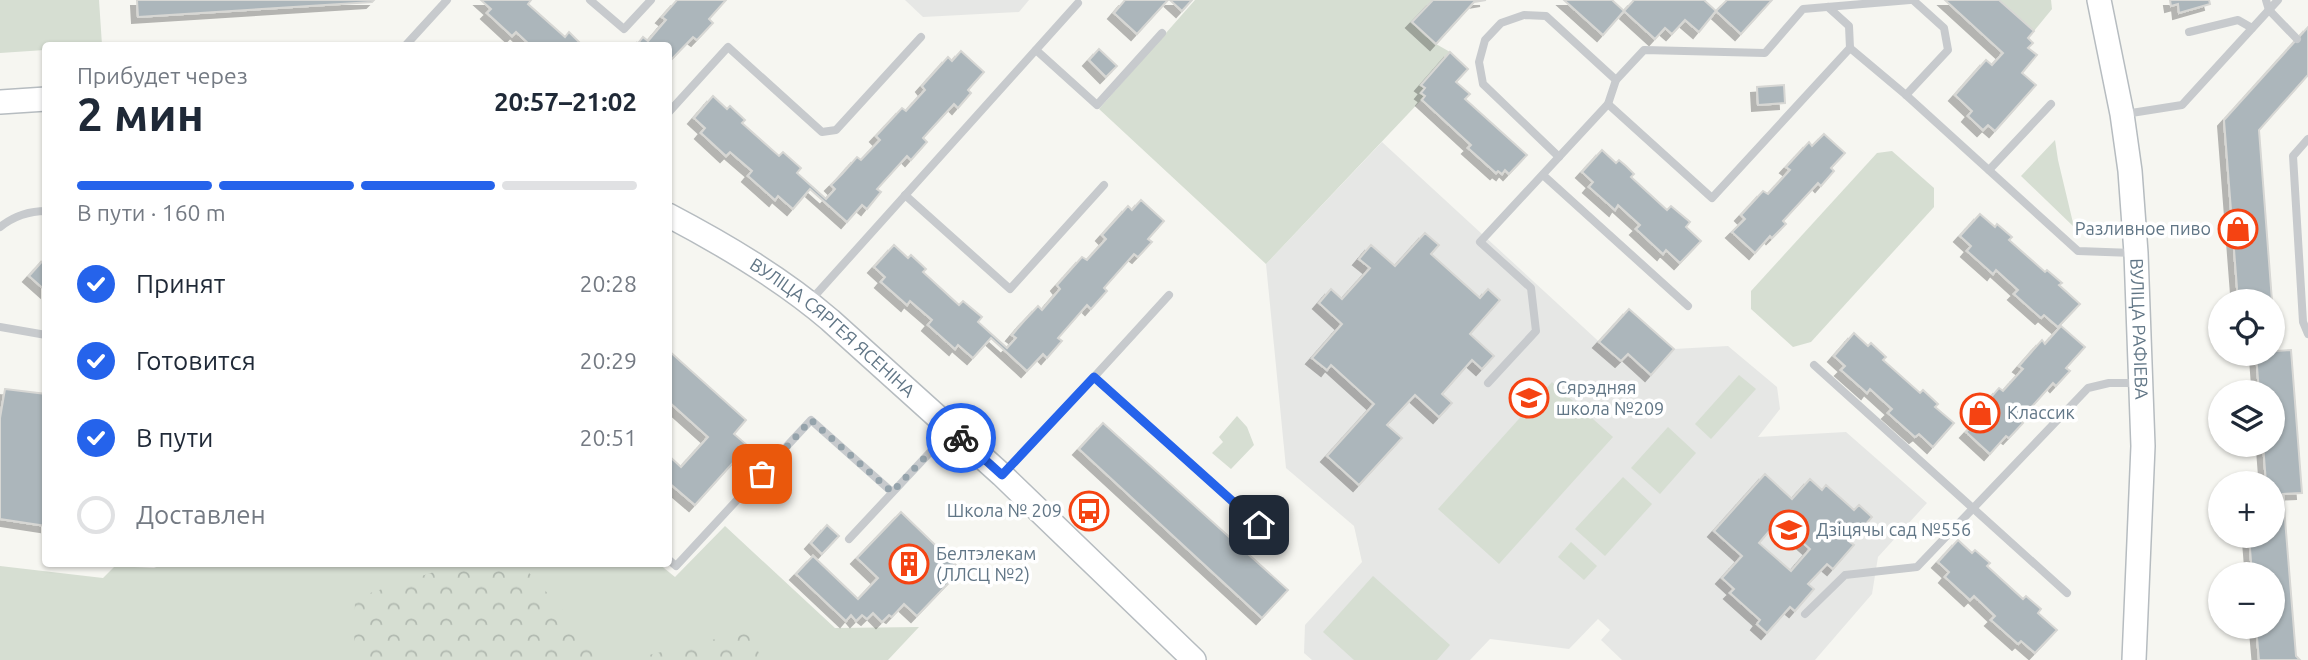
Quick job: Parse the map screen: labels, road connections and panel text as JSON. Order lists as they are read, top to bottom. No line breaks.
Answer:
{"streets":{"main road":["ВУЛІЦА СЯРГЕЯ ЯСЕНІНА","ВУЛІЦА РАФІЕВА"]},"places":{"shop":["Разливное пиво","Классик"],"school or university":["Сярэдняя школа №209","Дзіцячы сад №556"],"bus stop":["Школа № 209"],"building":["Белтэлекам (ЛЛСЦ №2)"]},"page":{"heading":["2 мин","Прибудет через","20:57–21:02"],"bar":"В пути · 160 m","list":[["Принят","20:28"],["Готовится","20:29"],["В пути","20:51"],"Доставлен"],"map_buttons":["+","−"]}}
